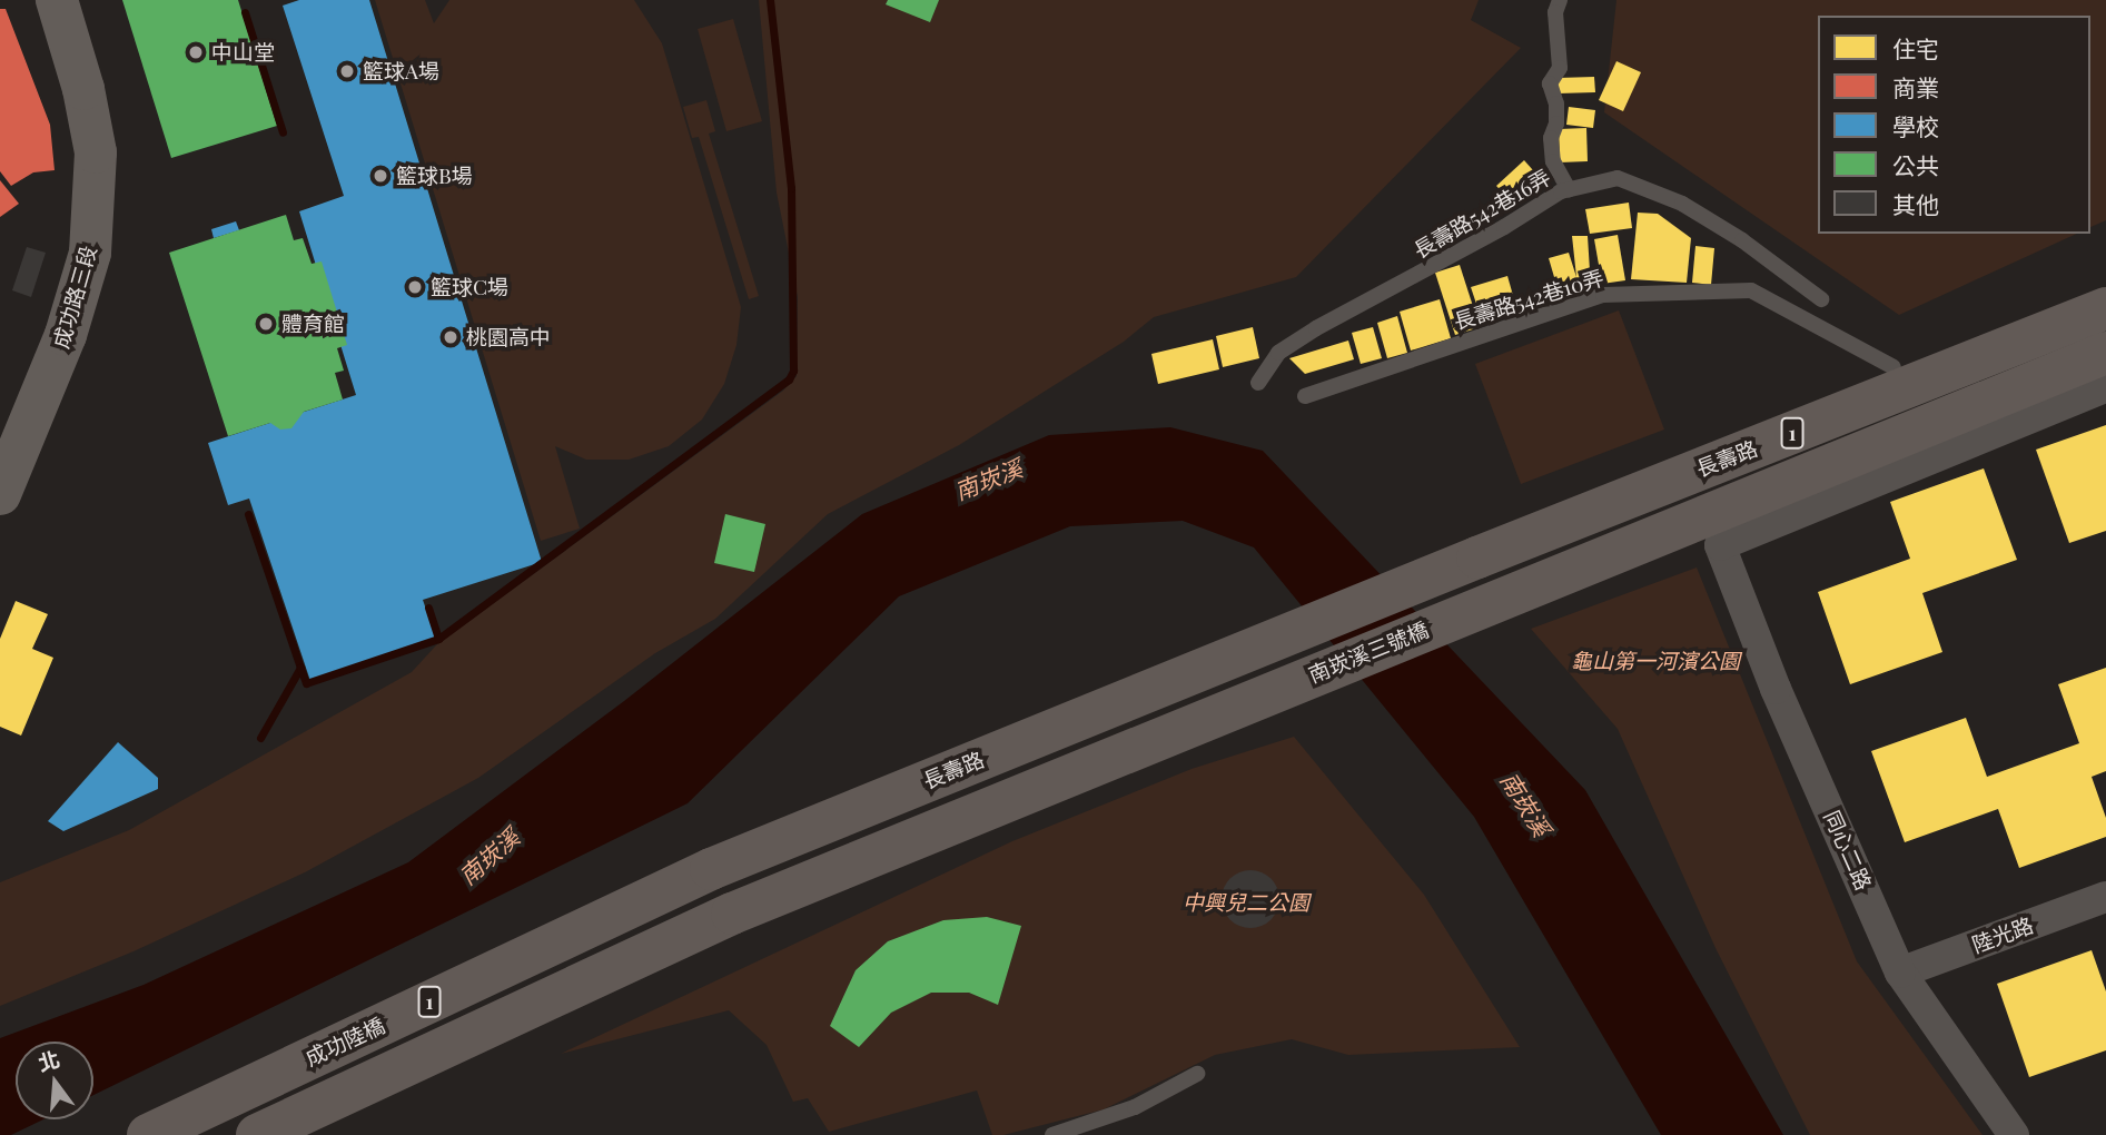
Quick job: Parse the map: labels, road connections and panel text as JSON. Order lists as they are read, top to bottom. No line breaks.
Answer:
{"streets":{"main road":["1","長壽路","南崁溪三號橋","成功陸橋"],"street":["成功路三段","同心二路","陸光路"],"lane":["長壽路542巷16弄","長壽路542巷10弄"]},"crossings":[["長壽路","成功陸橋"],["同心二路","陸光路"]],"water":["南崁溪"],"parks":["龜山第一河濱公園","中興兒二公園"],"places":["中山堂","籃球A場","籃球B場","籃球C場","體育館","桃園高中"],"legend":["住宅","商業","學校","公共","其他"],"north":"top"}
